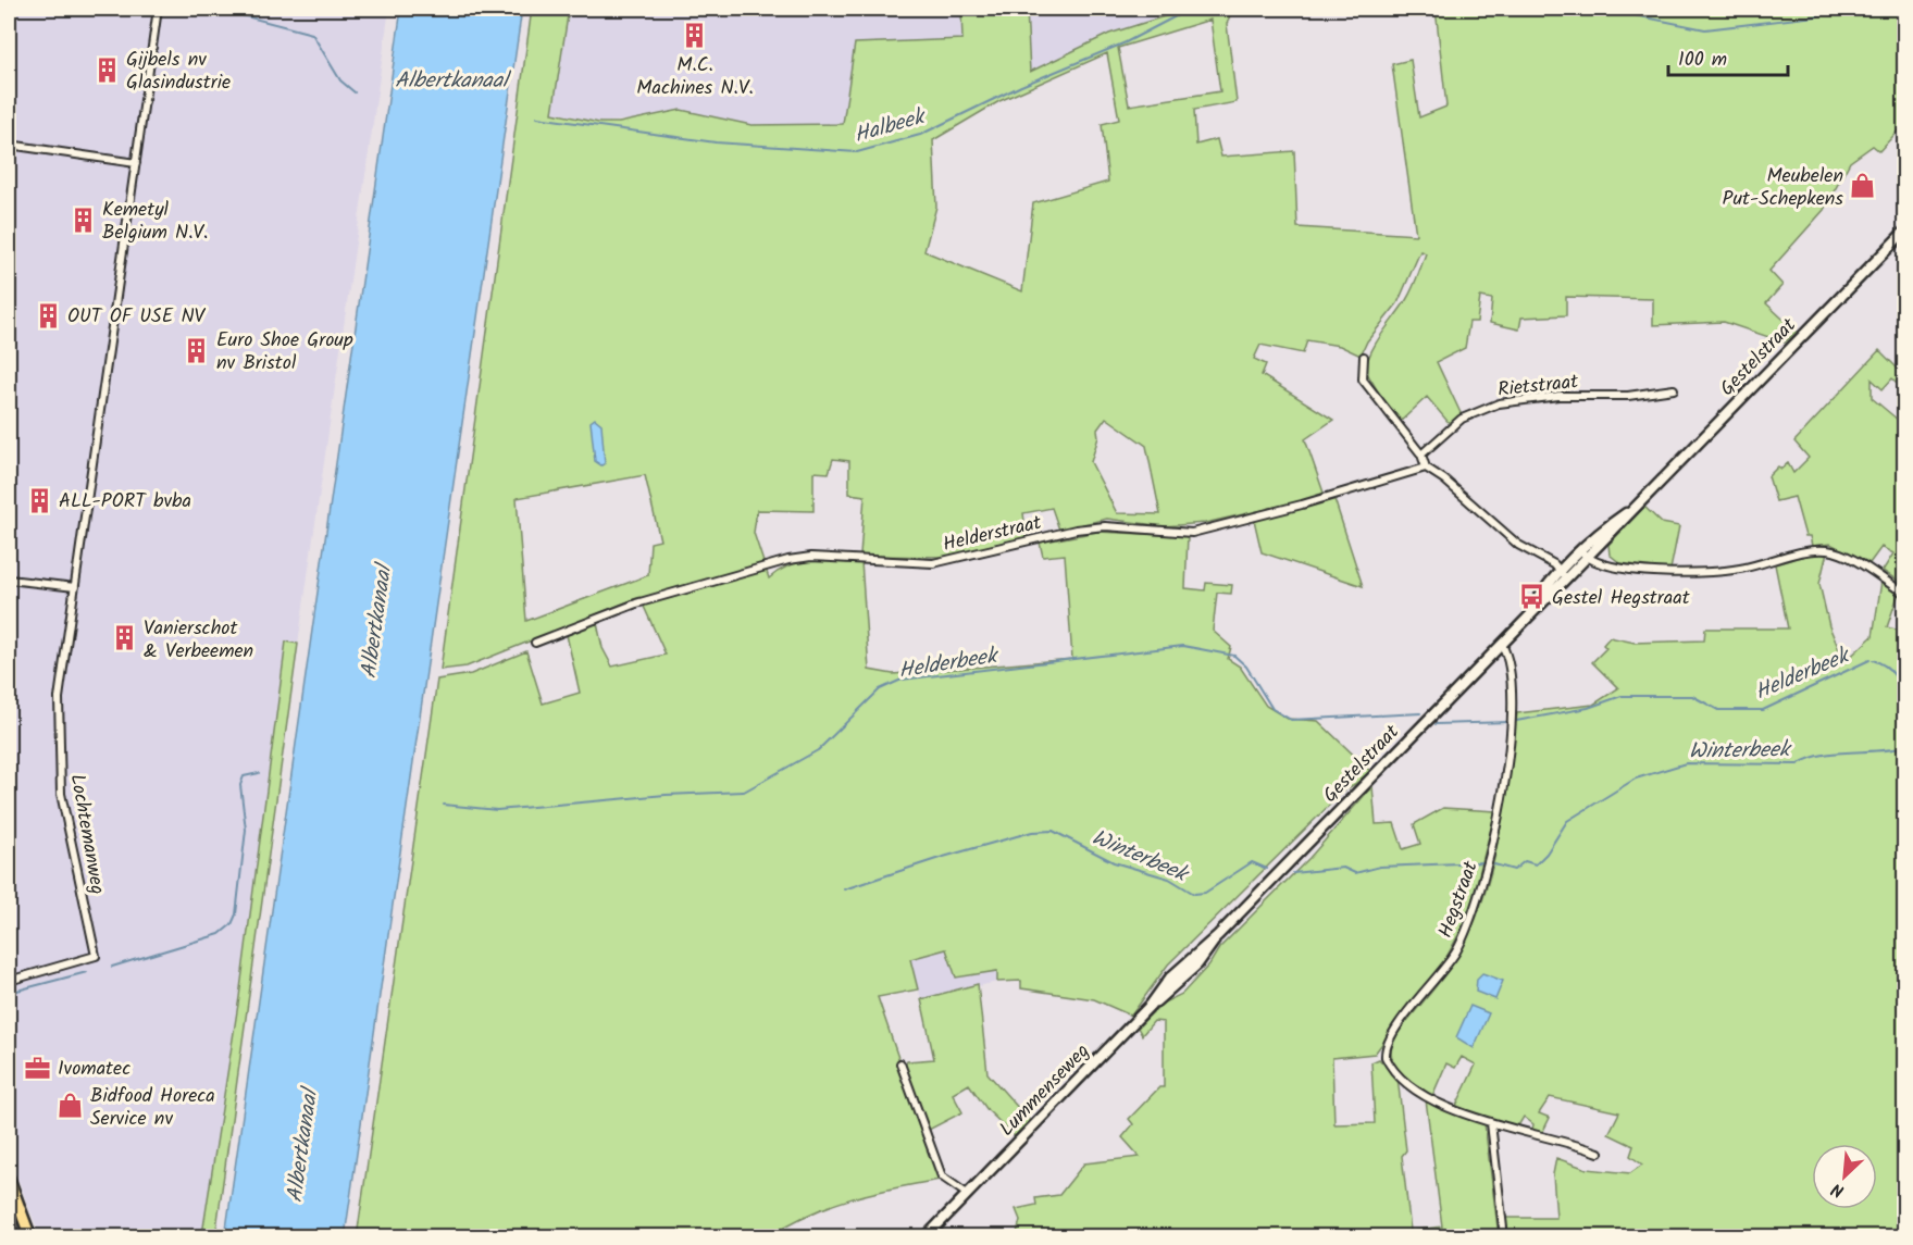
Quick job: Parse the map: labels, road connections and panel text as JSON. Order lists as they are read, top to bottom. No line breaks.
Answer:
{"streets":{"main road":["Gestelstraat","Lummenseweg"],"street":["Rietstraat","Helderstraat","Lochtemanweg","Hegstraat"]},"crossings":[["Gestelstraat","Hegstraat"],["Gestelstraat","Lummenseweg"]],"water":["Albertkanaal","Halbeek","Helderbeek","Winterbeek"],"places":{"building":["M.C. Machines N.V.","Gijbels nv Glasindustrie","Kemetyl Belgium N.V.","OUT OF USE NV","Euro Shoe Group nv Bristol","ALL-PORT bvba","Vanierschot & Verbeemen"],"shop":["Meubelen Put-Schepkens","Bidfood Horeca Service nv"],"bus stop":["Gestel Hegstraat"],"office":["Ivomatec"]},"scale_bar":"100 m","north":"bottom left"}
